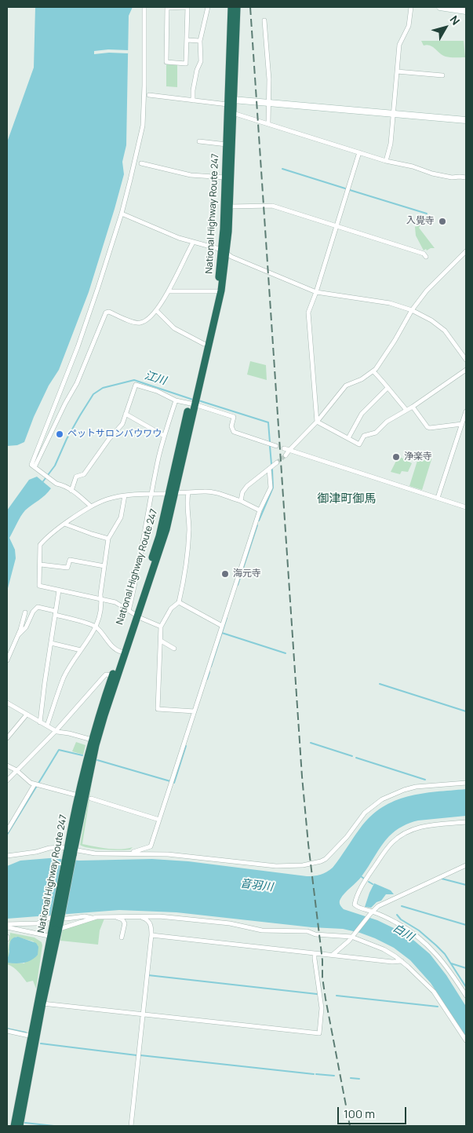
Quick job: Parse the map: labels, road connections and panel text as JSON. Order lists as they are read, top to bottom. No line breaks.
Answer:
{"streets":{"highway":["National Highway Route 247"]},"districts":["御津町御馬"],"water":["江川","音羽川","白川"],"places":["入覺寺","ペットサロンバウワウ","浄楽寺","海元寺"],"scale_bar":"100 m","north":"top right"}
